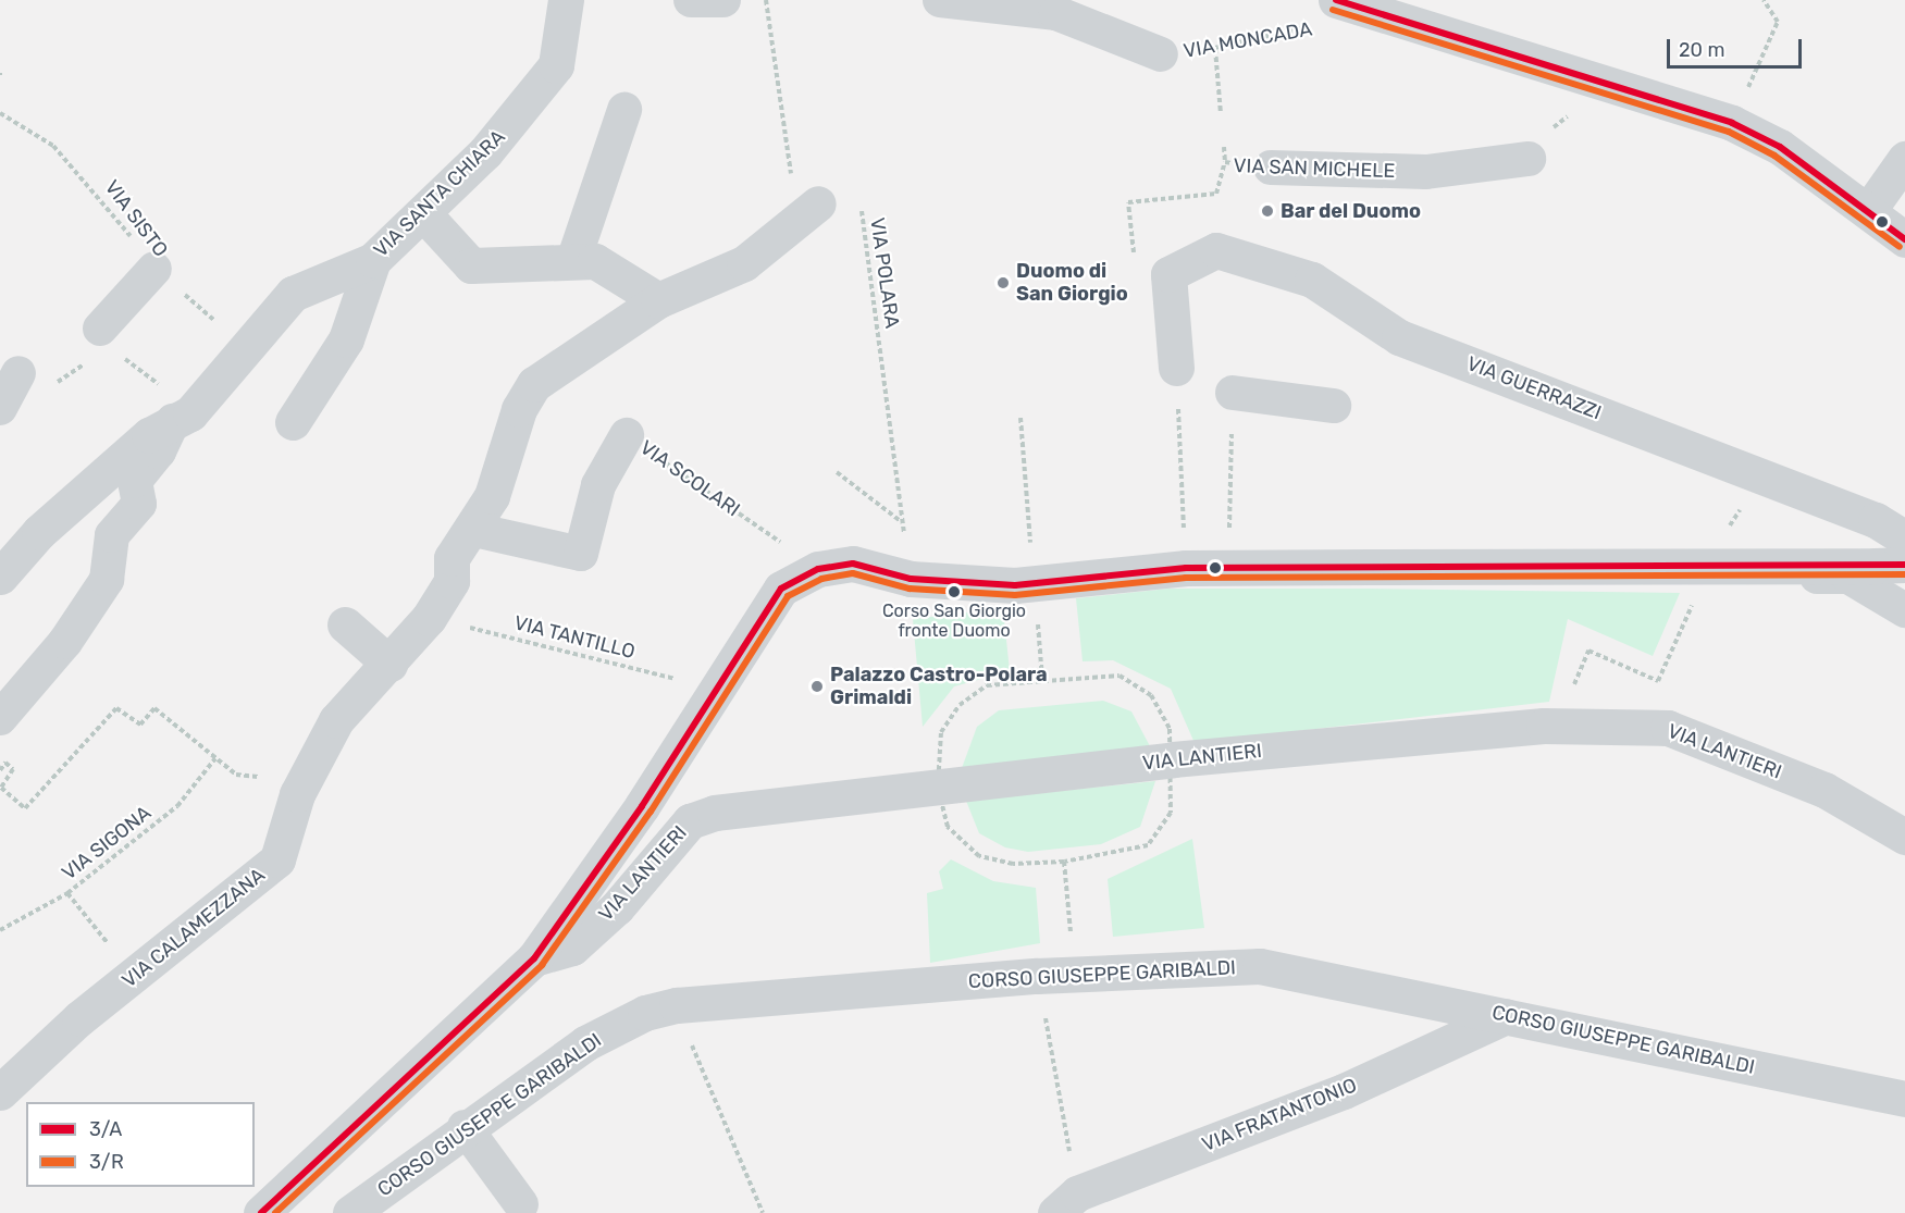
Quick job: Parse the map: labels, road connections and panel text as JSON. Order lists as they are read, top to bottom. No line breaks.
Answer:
{"streets":{"street":["VIA MONCADA","VIA SAN MICHELE","VIA SANTA CHIARA","VIA GUERRAZZI","VIA SCOLARI","VIA LANTIERI","VIA CALAMEZZANA","CORSO GIUSEPPE GARIBALDI","VIA FRATANTONIO"],"path":["VIA SISTO","VIA POLARA","VIA TANTILLO","VIA SIGONA"]},"crossings":[["VIA SAN MICHELE","VIA GUERRAZZI"],["VIA SANTA CHIARA","VIA SISTO"],["VIA POLARA","VIA CALAMEZZANA"],["VIA SCOLARI","VIA CALAMEZZANA"],["VIA TANTILLO","VIA CALAMEZZANA"],["CORSO GIUSEPPE GARIBALDI","VIA FRATANTONIO"]],"places":["Bar del Duomo","Duomo di San Giorgio","Corso San Giorgio fronte Duomo","Palazzo Castro-Polara Grimaldi"],"lines":["transit line 3/A","transit line 3/R"],"legend":["3/A","3/R"],"scale_bar":"20 m"}
